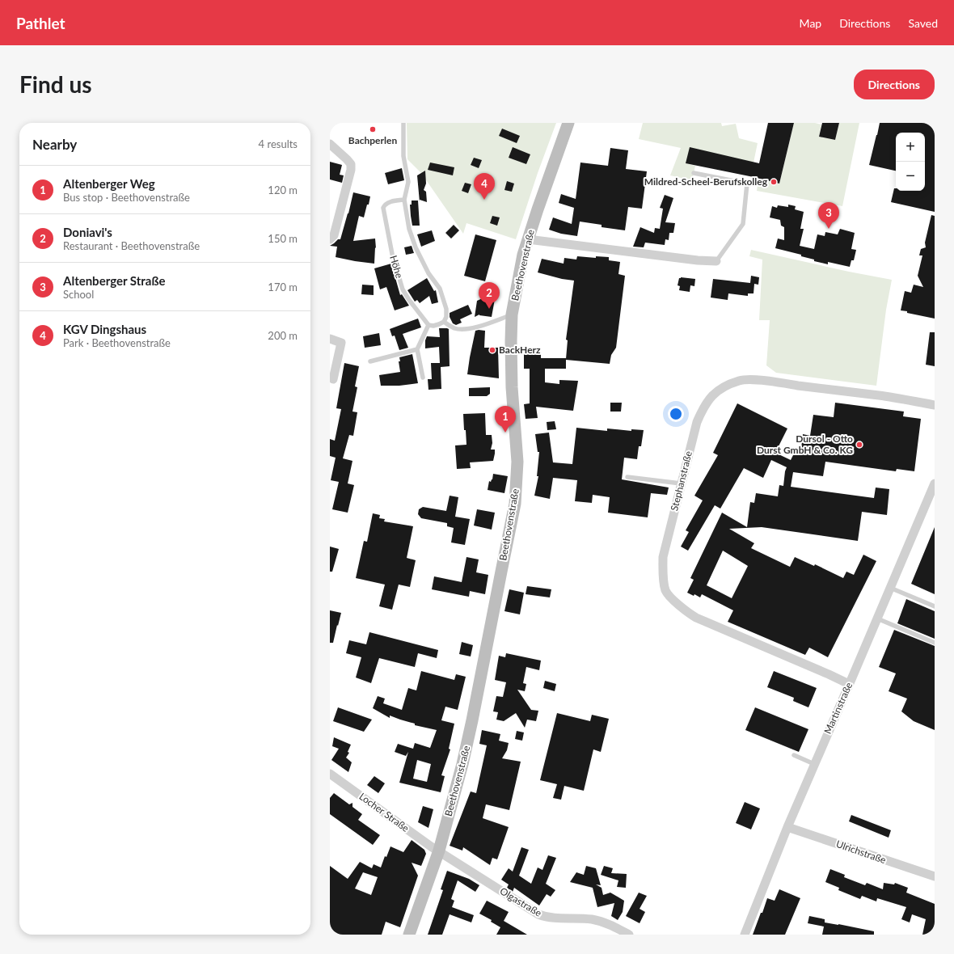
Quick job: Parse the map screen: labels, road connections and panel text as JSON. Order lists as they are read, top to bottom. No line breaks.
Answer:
{"streets":{"main road":["Beethovenstraße"],"street":["Stephanstraße","Martinstraße","Locher Straße","Ulrichstraße","Olgastraße"],"lane":["Höhe"]},"crossings":[["Beethovenstraße","Locher Straße"],["Beethovenstraße","Olgastraße"],["Stephanstraße","Martinstraße"],["Martinstraße","Ulrichstraße"],["Locher Straße","Olgastraße"]],"places":["Bachperlen","Mildred-Scheel-Berufskolleg","BackHerz","Dursol - Otto Durst GmbH & Co. KG"],"page":{"header":"Pathlet","nav":["Map","Directions","Saved"],"buttons":"Directions","title":"Find us","heading":["Nearby","4 results"],"map_buttons":["+","−"],"list":[{"mark":"1","name":"Altenberger Weg","note":"Bus stop · Beethovenstraße","value":"120 m"},{"mark":"2","name":"Doniavi's","note":"Restaurant · Beethovenstraße","value":"150 m"},{"mark":"3","name":"Altenberger Straße","note":"School","value":"170 m"},{"mark":"4","name":"KGV Dingshaus","note":"Park · Beethovenstraße","value":"200 m"}],"pins":["4","3","2","1"]}}
